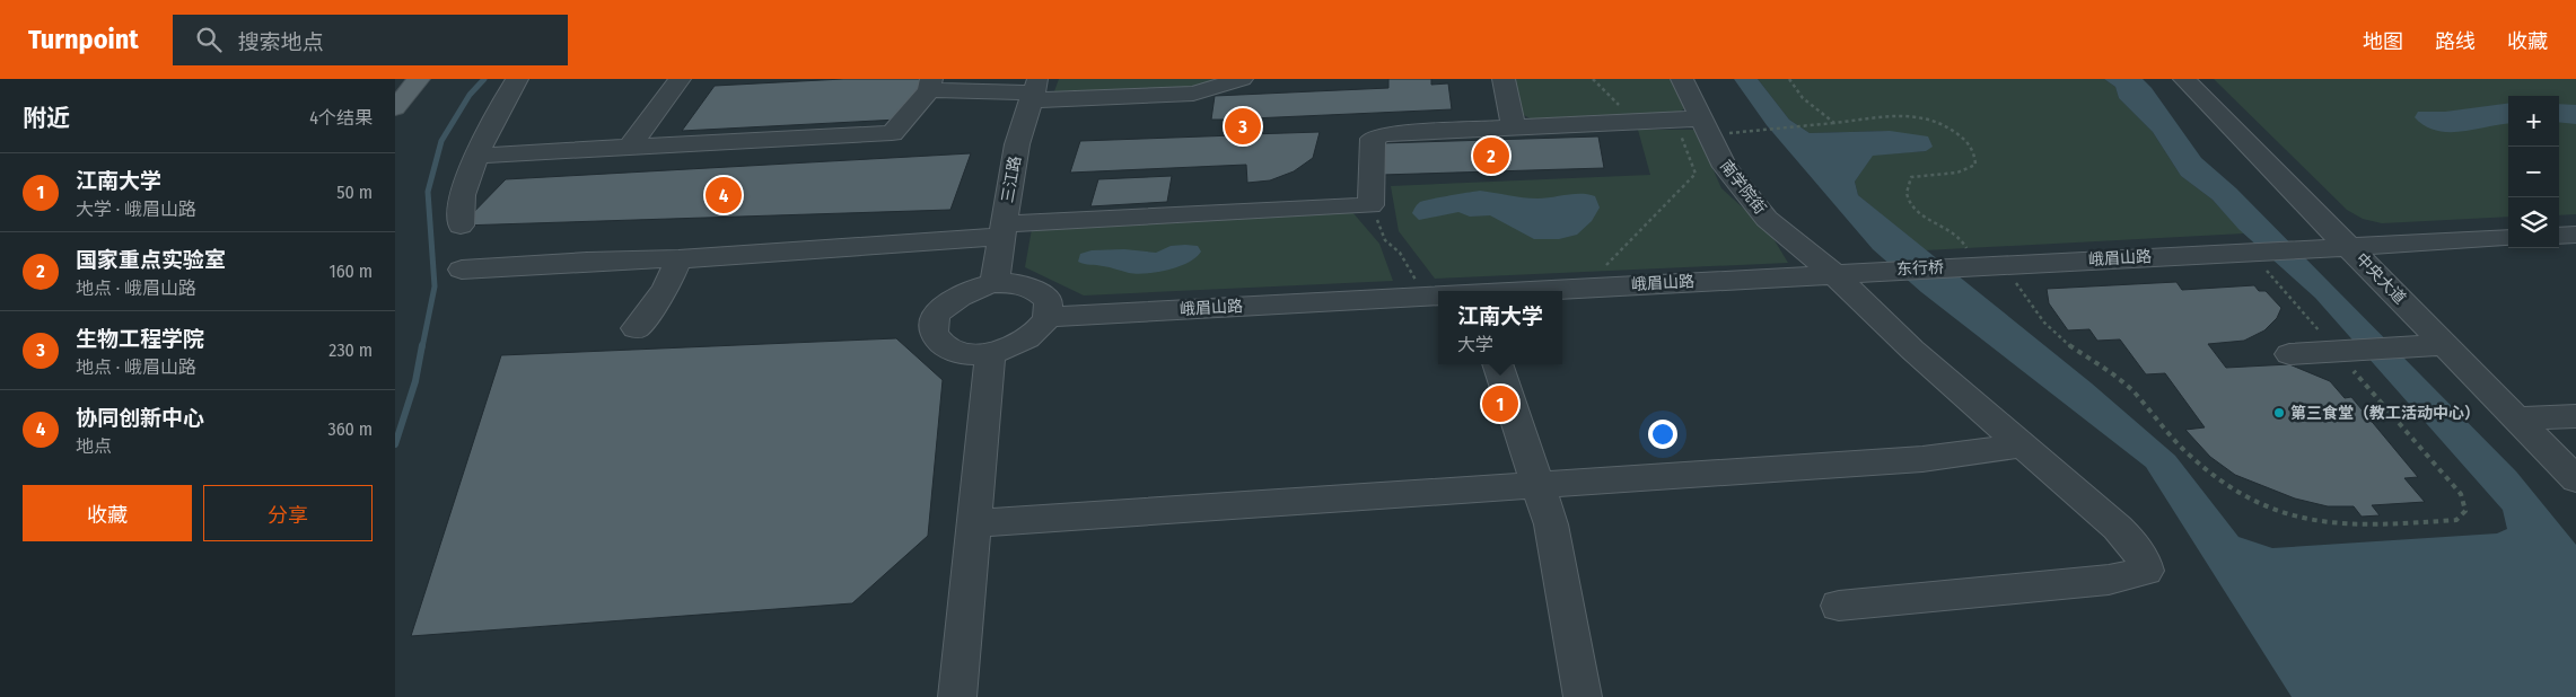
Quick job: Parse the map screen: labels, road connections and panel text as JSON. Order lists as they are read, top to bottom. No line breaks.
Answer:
{"streets":{"street":["三江路","南学院街","峨眉山路","东行桥","中央大道"]},"crossings":[["三江路","峨眉山路"],["南学院街","峨眉山路"],["峨眉山路","东行桥"],["峨眉山路","中央大道"]],"places":["第三食堂（教工活动中心）"],"page":{"header":"Turnpoint","search":"搜索地点","nav":["地图","路线","收藏"],"heading":["附近","4个结果"],"map_buttons":["+","−"],"pins":["3","2","4","1"],"list":[{"mark":"1","name":"江南大学","note":"大学 · 峨眉山路","value":"50 m"},{"mark":"2","name":"国家重点实验室","note":"地点 · 峨眉山路","value":"160 m"},{"mark":"3","name":"生物工程学院","note":"地点 · 峨眉山路","value":"230 m"},{"mark":"4","name":"协同创新中心","note":"地点","value":"360 m"}],"popup":["江南大学","大学"],"buttons":["收藏","分享"]}}
